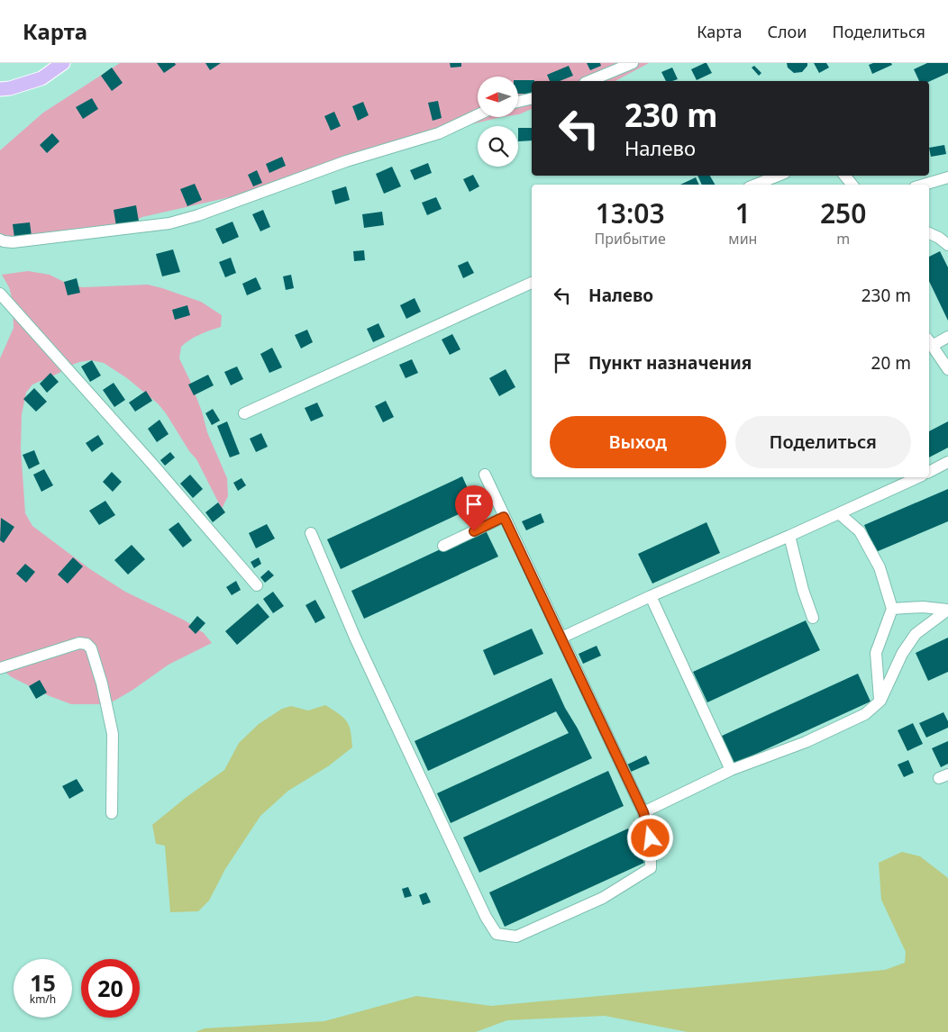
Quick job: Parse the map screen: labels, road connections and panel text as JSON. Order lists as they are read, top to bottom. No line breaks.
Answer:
{"north":"left","page":{"header":"Карта","nav":["Карта","Слои","Поделиться"],"turn":["230 m","Налево"],"eta":["13:03","Прибытие","1","мин","250","m"],"list":[{"name":"Налево","value":"230 m"},{"name":"Пункт назначения","value":"20 m"}],"buttons":["Выход","Поделиться"],"speed":"15 km/h","limit":"20"}}
